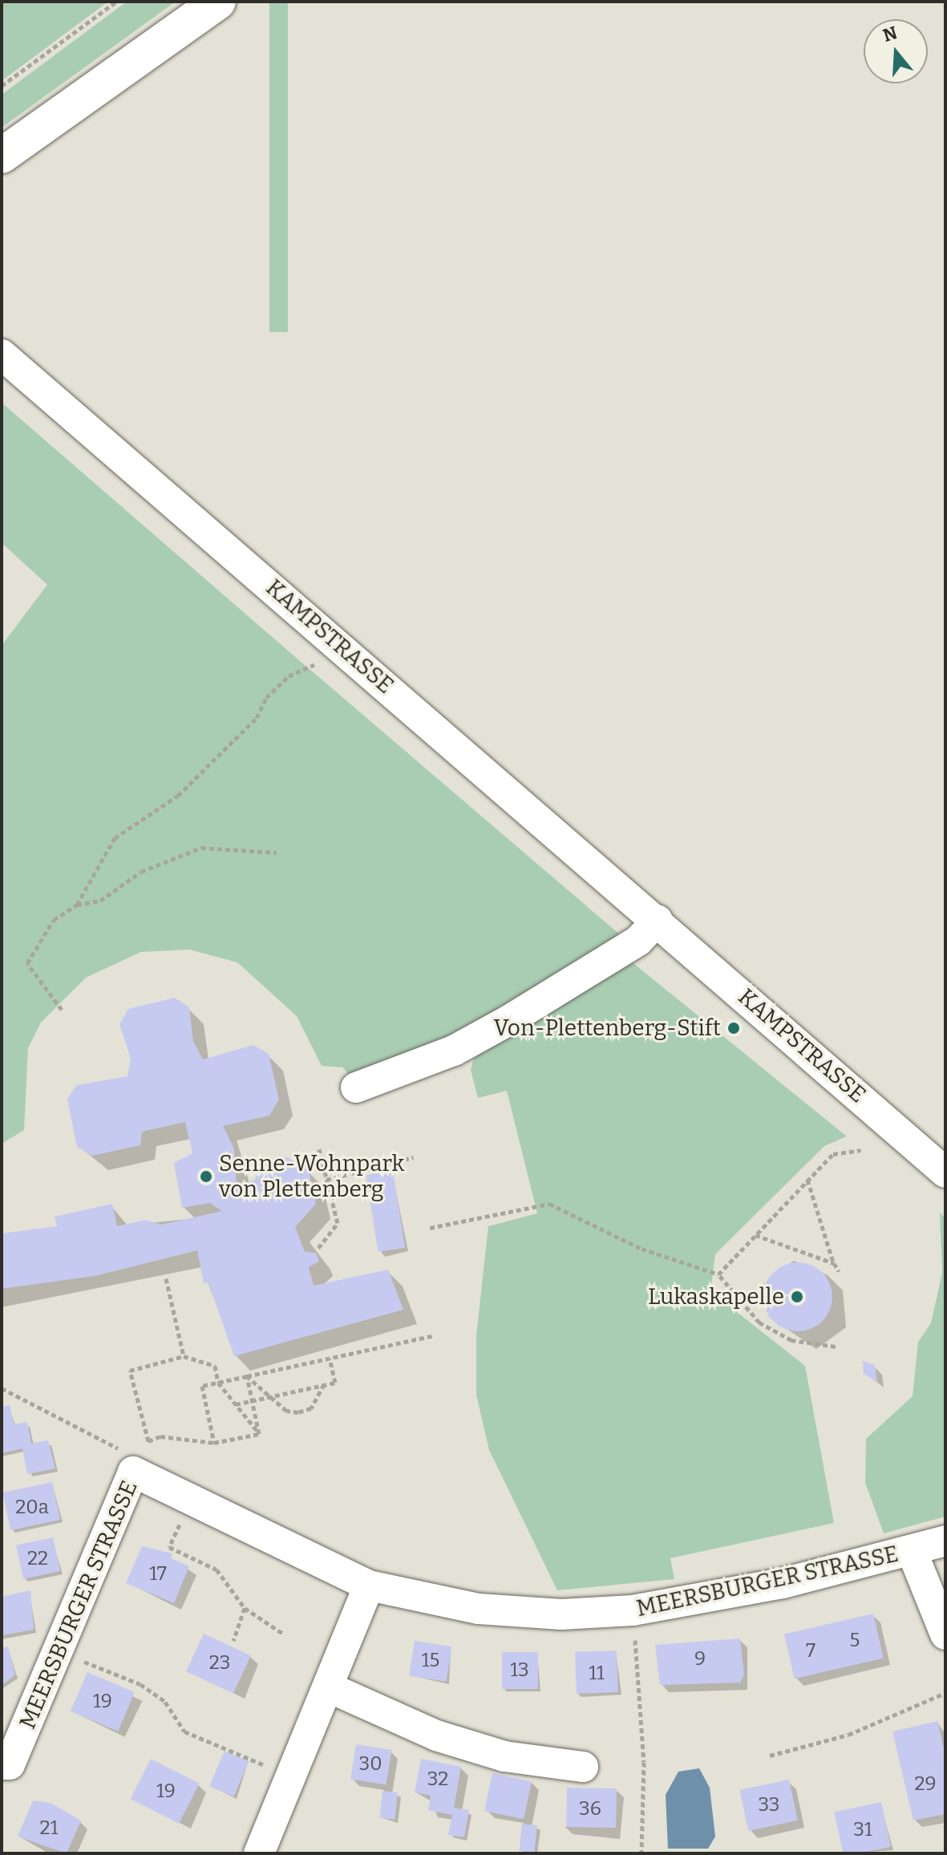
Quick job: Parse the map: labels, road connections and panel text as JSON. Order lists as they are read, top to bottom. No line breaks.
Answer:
{"streets":{"street":["KAMPSTRASSE","MEERSBURGER STRASSE"]},"places":["Von-Plettenberg-Stift","Senne-Wohnpark von Plettenberg","Lukaskapelle"],"house_numbers":["20a","22","17","5","7","9","15","23","13","11","19","30","32","29","19","33","36","21","31"],"north":"top"}
